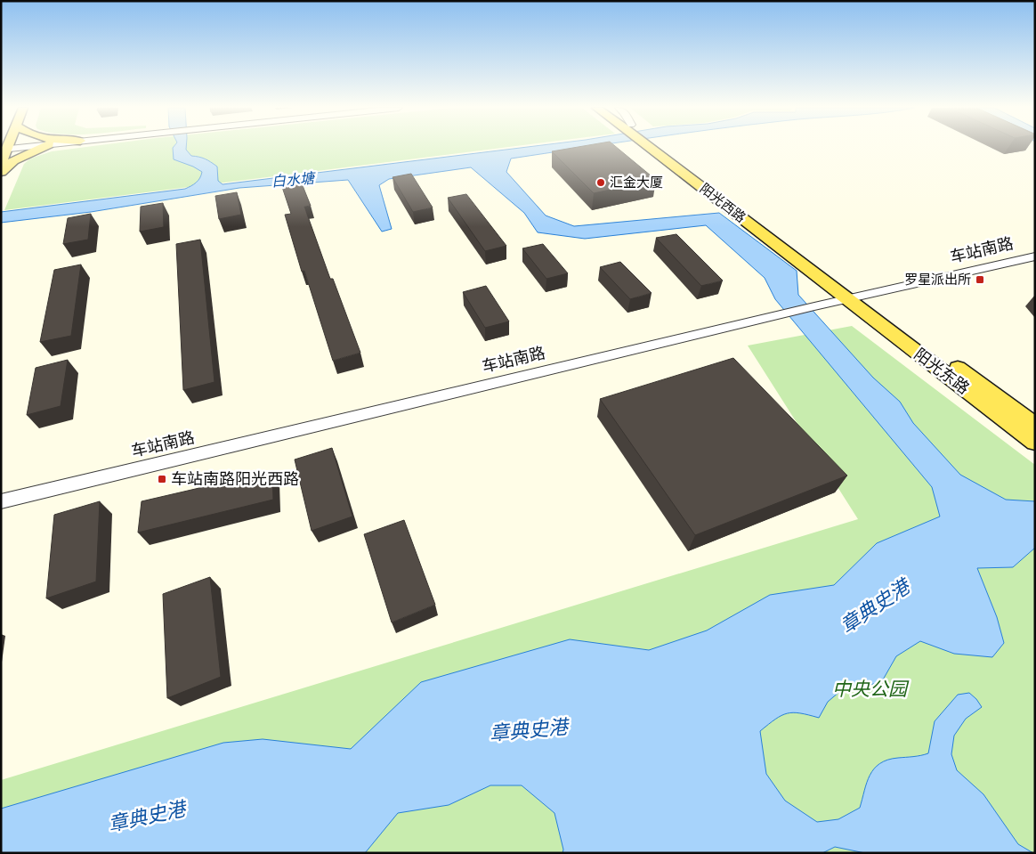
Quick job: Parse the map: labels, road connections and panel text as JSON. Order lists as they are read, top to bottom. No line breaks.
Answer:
{"streets":{"main road":["阳光西路","阳光东路"],"street":["车站南路"]},"crossings":[["阳光西路","车站南路"],["阳光西路","阳光东路"],["车站南路","阳光东路"]],"water":["白水塘","章典史港"],"parks":["中央公园"],"places":{"other":["汇金大厦"],"transit":["罗星派出所","车站南路阳光西路"]}}
